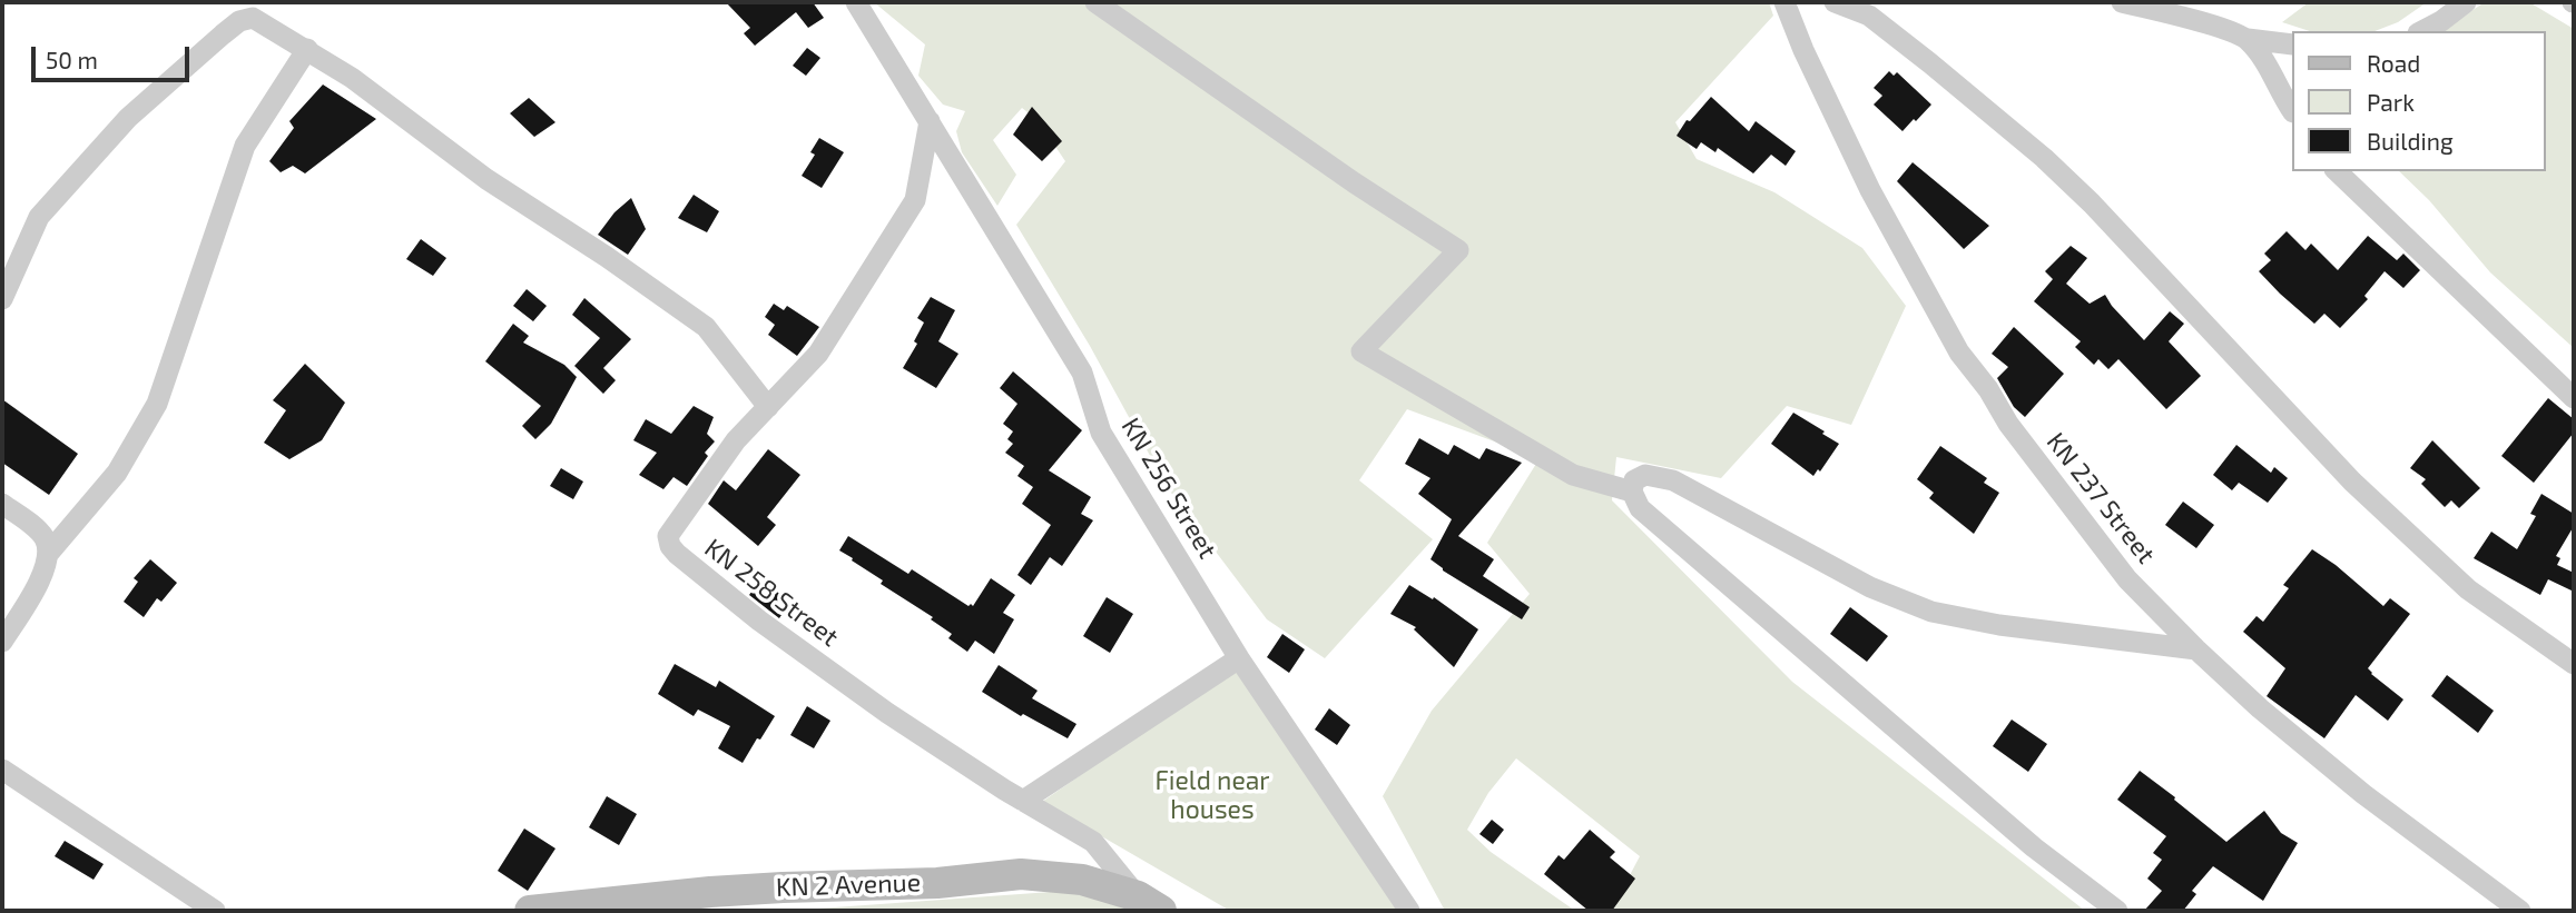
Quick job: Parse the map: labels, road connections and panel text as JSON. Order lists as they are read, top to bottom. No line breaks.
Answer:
{"streets":{"main road":["KN 2 Avenue"],"street":["KN 256 Street","KN 237 Street","KN 258 Street"]},"crossings":[["KN 256 Street","KN 258 Street"],["KN 258 Street","KN 2 Avenue"]],"parks":["Field near houses"],"legend":["Road","Park","Building"],"scale_bar":"50 m"}
